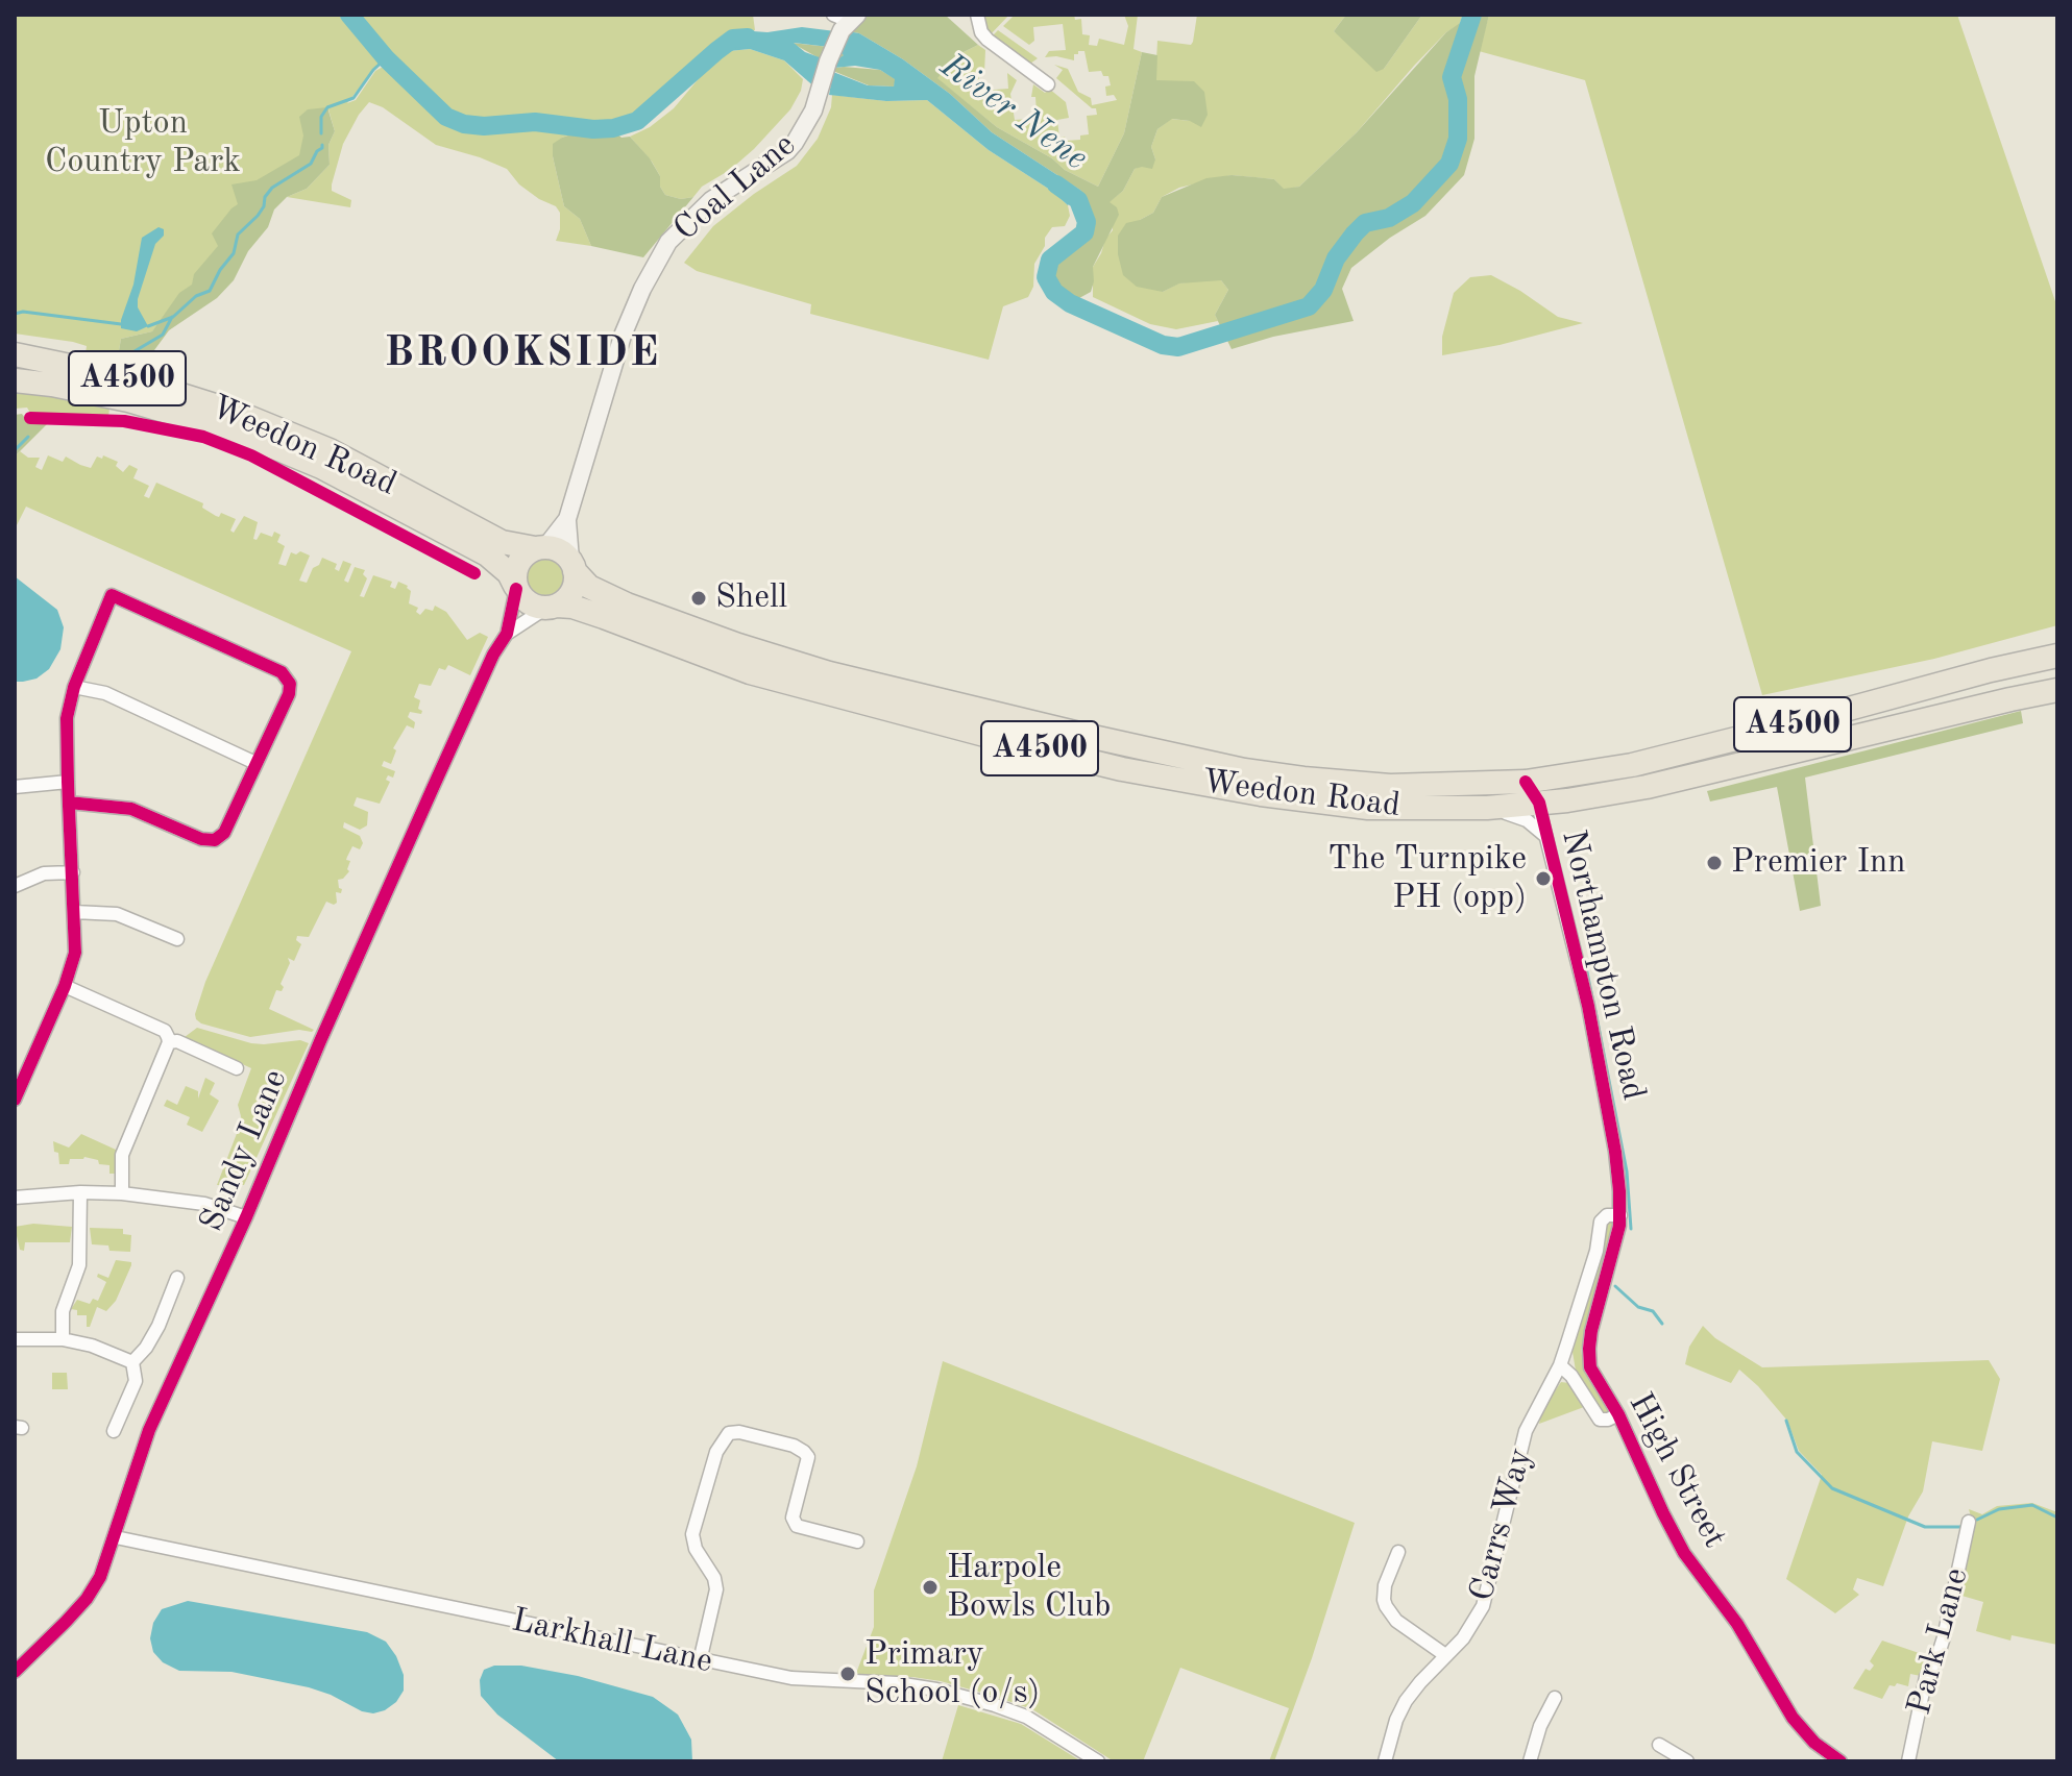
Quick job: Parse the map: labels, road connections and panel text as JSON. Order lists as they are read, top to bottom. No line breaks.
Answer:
{"streets":{"highway":["A4500","Weedon Road"],"street":["Coal Lane","Northampton Road","Sandy Lane","High Street","Carrs Way","Larkhall Lane","Park Lane"]},"crossings":[["Coal Lane","Weedon Road"],["Weedon Road","Northampton Road"],["Northampton Road","High Street"],["Northampton Road","Carrs Way"],["Sandy Lane","Larkhall Lane"],["High Street","Carrs Way"]],"districts":["BROOKSIDE"],"water":["River Nene"],"parks":["Upton Country Park"],"places":["Shell","Premier Inn","The Turnpike PH (opp)","Harpole Bowls Club","Primary School (o/s)"]}
